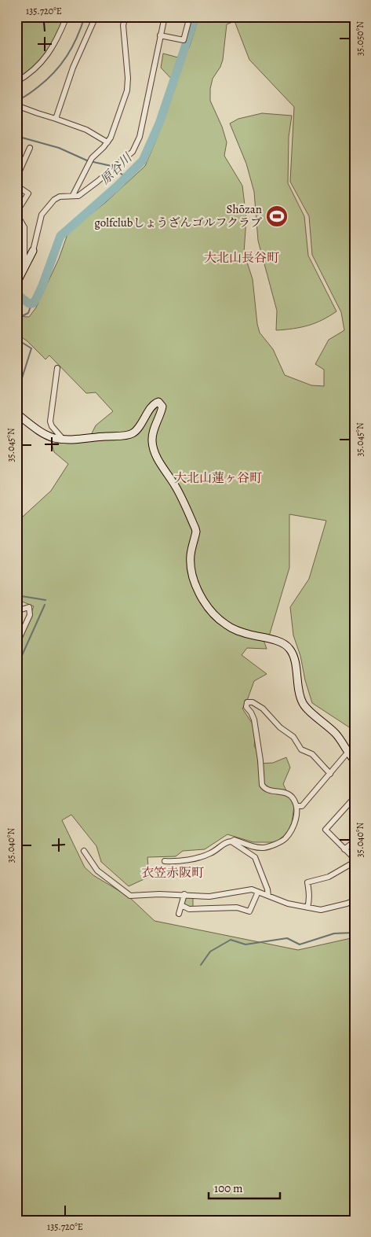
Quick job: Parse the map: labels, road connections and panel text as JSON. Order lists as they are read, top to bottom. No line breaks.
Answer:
{"districts":["大北山長谷町","大北山蓮ヶ谷町","衣笠赤阪町"],"water":["原谷川"],"places":{"sports":["Shõzan golfclubしょうざんゴルフクラブ"]},"scale_bar":"100 m","coordinates":["135.720°E","35.050°N","35.045°N","35.040°N"]}
